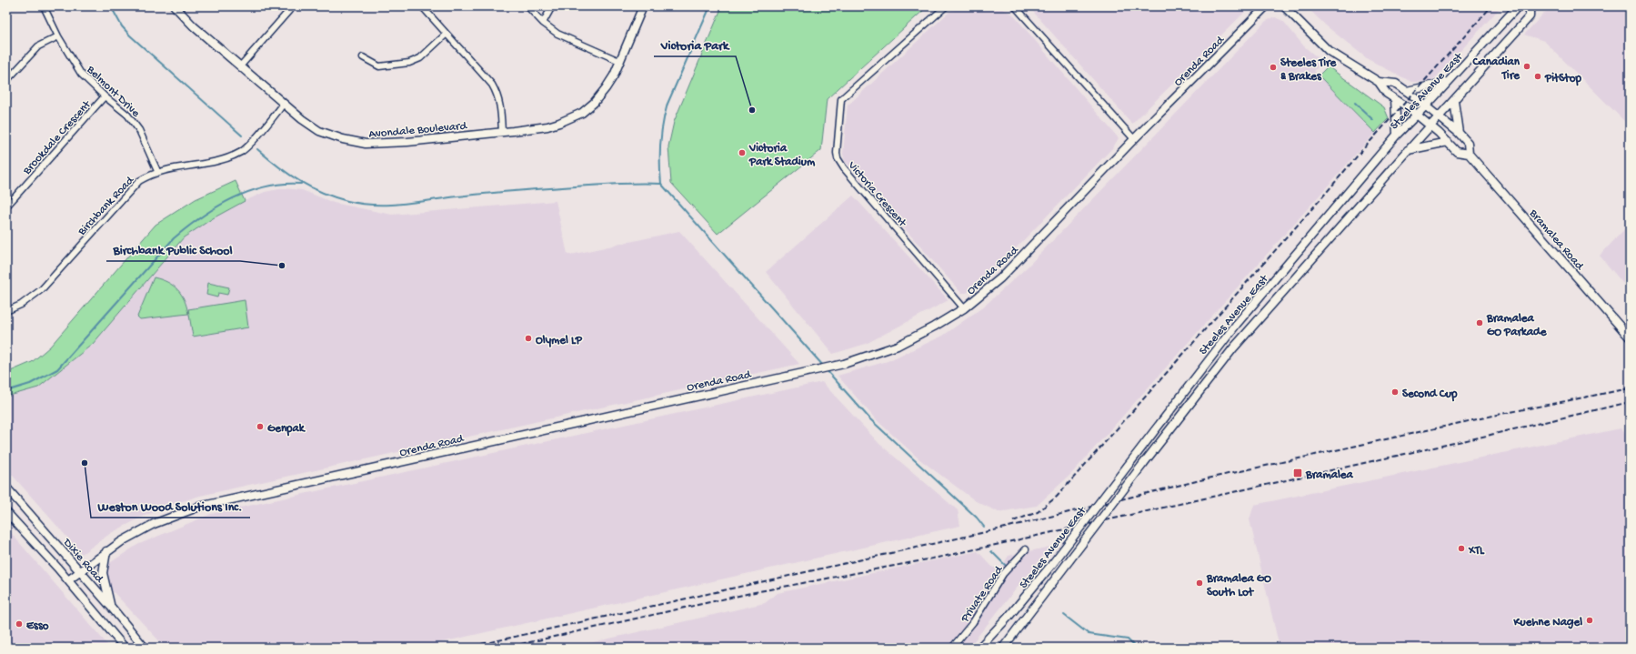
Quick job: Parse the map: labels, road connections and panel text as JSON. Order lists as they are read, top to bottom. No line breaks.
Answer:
{"streets":{"main road":["Orenda Road","Steeles Avenue East","Avondale Boulevard","Bramalea Road","Dixie Road"],"street":["Belmont Drive","Brookdale Crescent","Victoria Crescent","Birchbank Road","Private Road"]},"crossings":[["Orenda Road","Victoria Crescent"],["Orenda Road","Dixie Road"],["Belmont Drive","Brookdale Crescent"],["Belmont Drive","Birchbank Road"],["Steeles Avenue East","Bramalea Road"],["Avondale Boulevard","Birchbank Road"]],"places":{"other":["Canadian Tire","Steeles Tire & Brakes","PitStop","Victoria Park","Victoria Park Stadium","Birchbank Public School","Bramalea GO Parkade","Olymel LP","Second Cup","Genpak","Weston Wood Solutions Inc.","XTL","Bramalea GO South Lot","Kuehne Nagel","Esso"],"transit":["Bramalea"]}}
